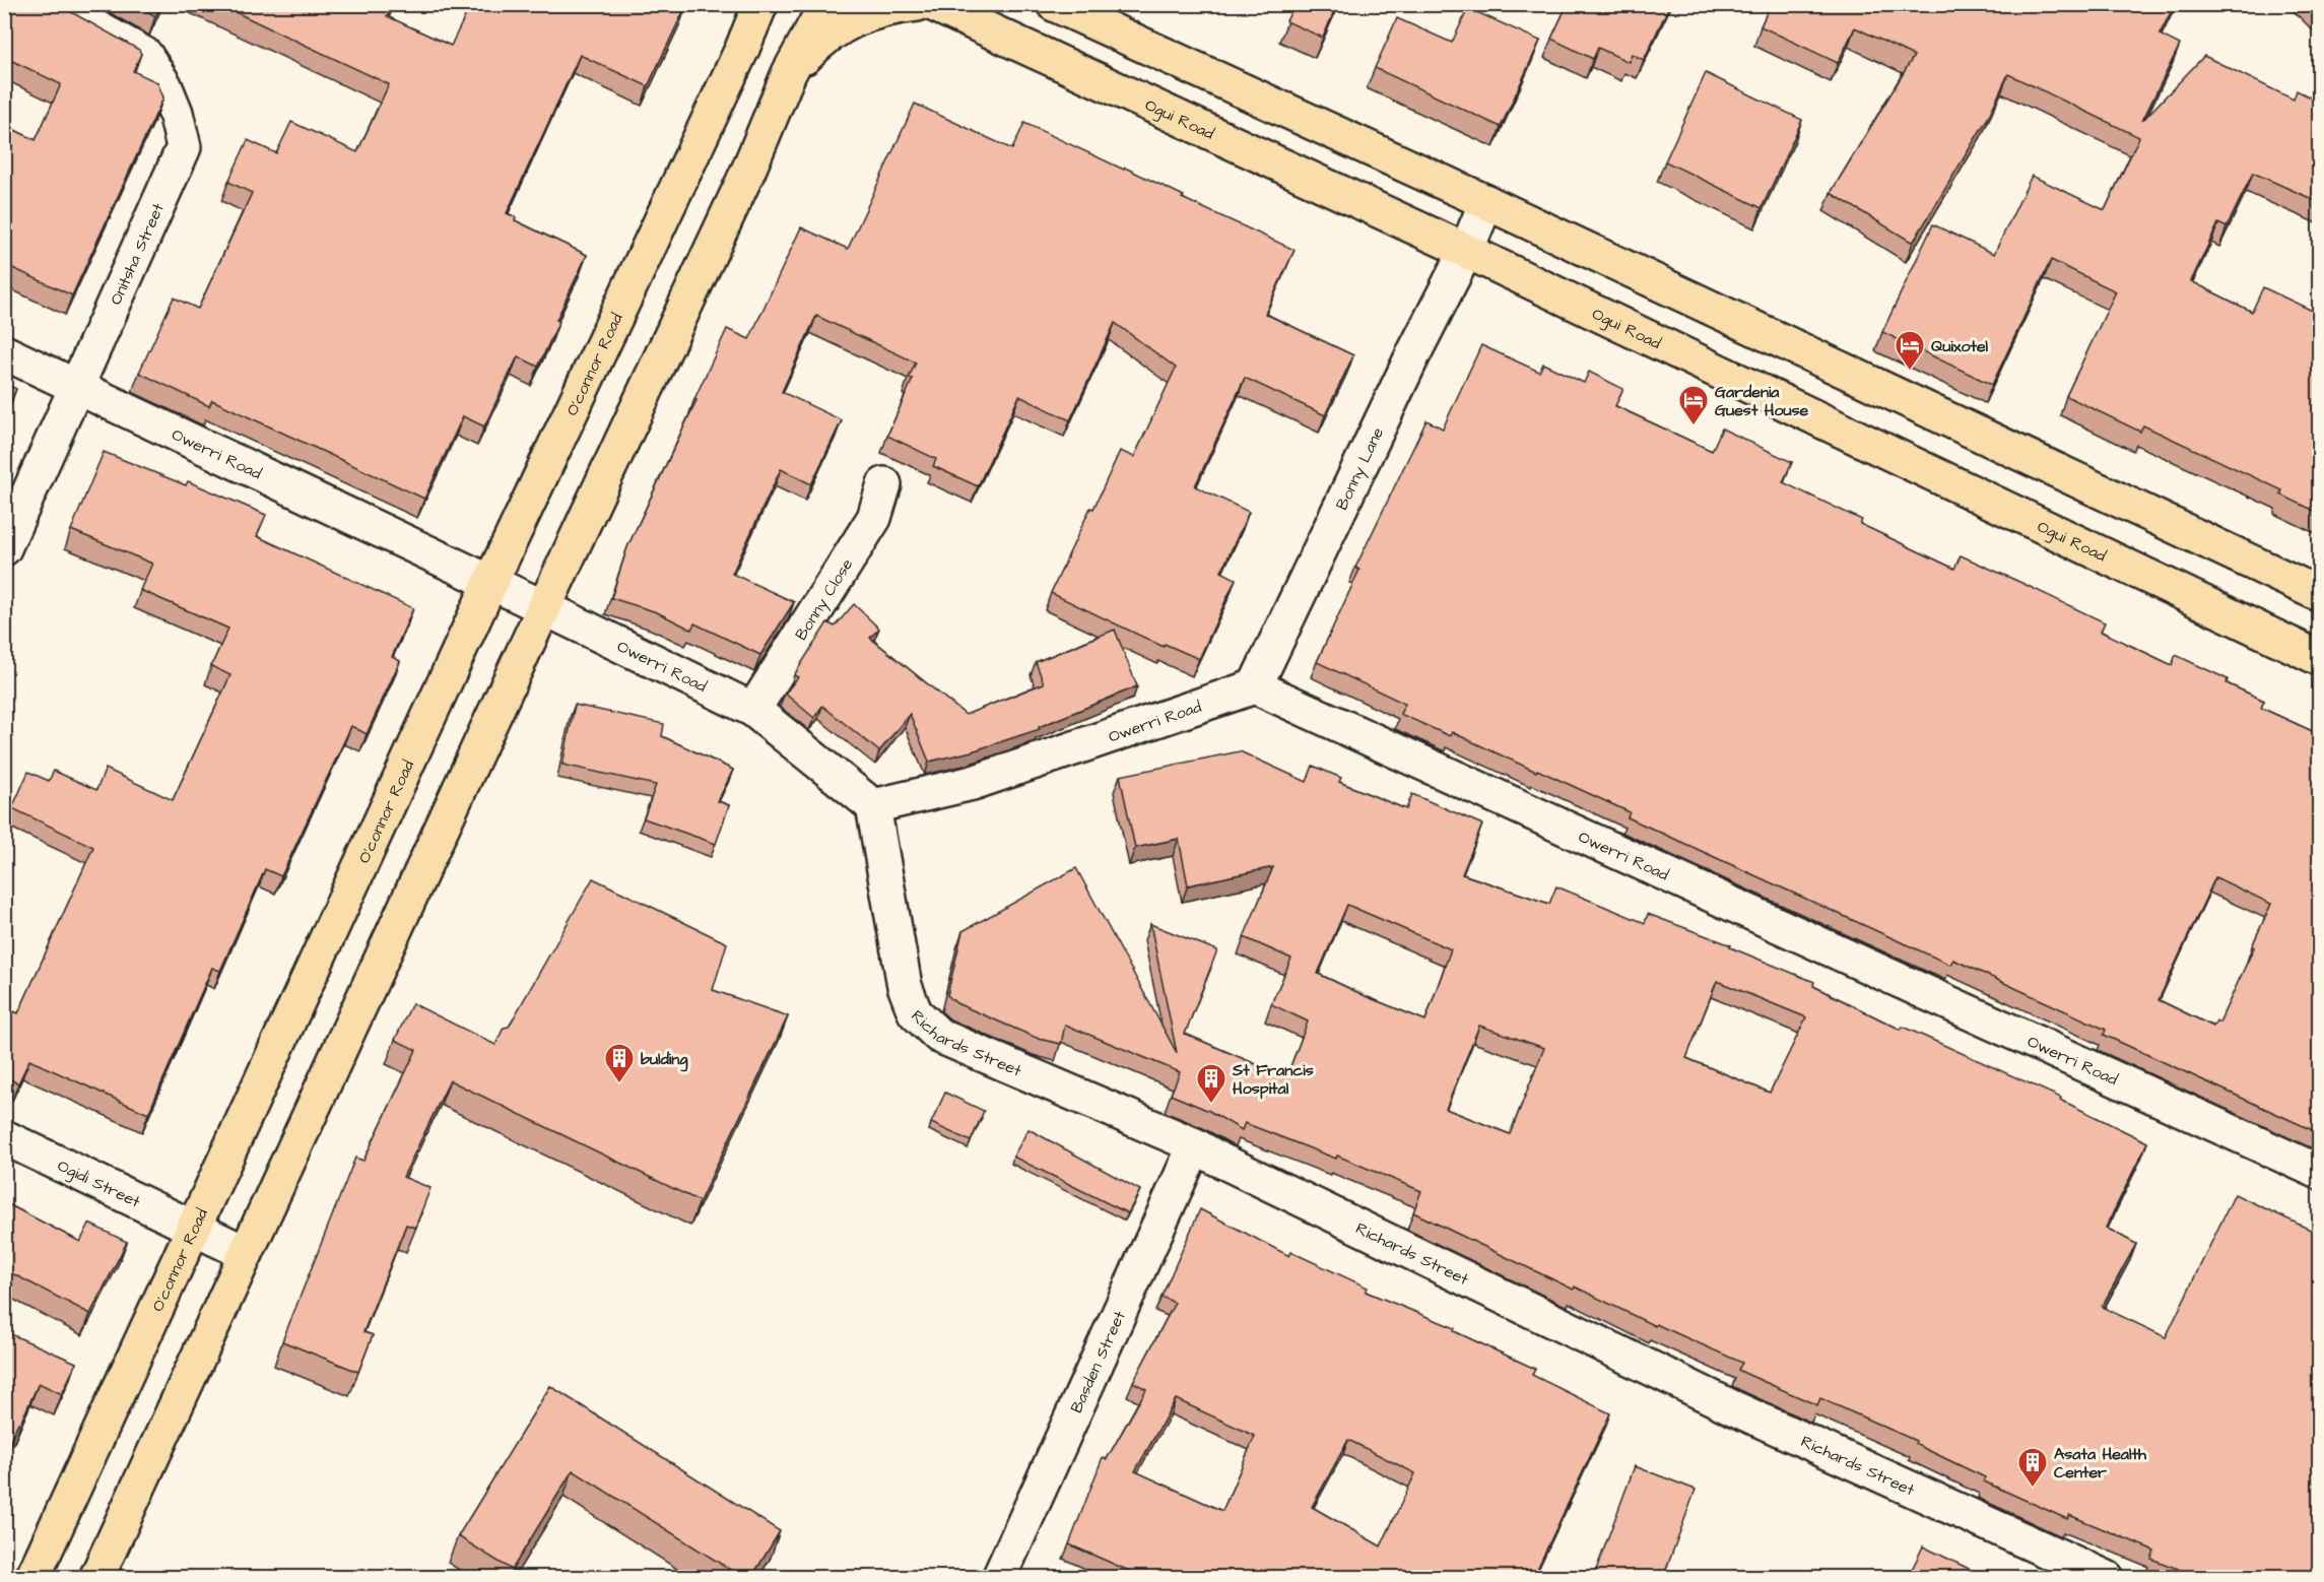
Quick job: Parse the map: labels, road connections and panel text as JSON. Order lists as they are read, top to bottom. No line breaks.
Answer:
{"streets":{"main road":["Ogui Road","O'connor Road"],"street":["Onitsha Street","Owerri Road","Bonny Lane","Bonny Close","Richards Street","Ogidi Street","Basden Street"]},"crossings":[["Ogui Road","Bonny Lane"],["Onitsha Street","Owerri Road"],["O'connor Road","Owerri Road"],["O'connor Road","Ogidi Street"],["Owerri Road","Bonny Lane"],["Owerri Road","Bonny Close"],["Owerri Road","Richards Street"],["Richards Street","Basden Street"]],"places":{"hotel":["Quixotel","Gardenia Guest House"],"building":["bulding","St Francis Hospital","Asata Health Center"]}}
